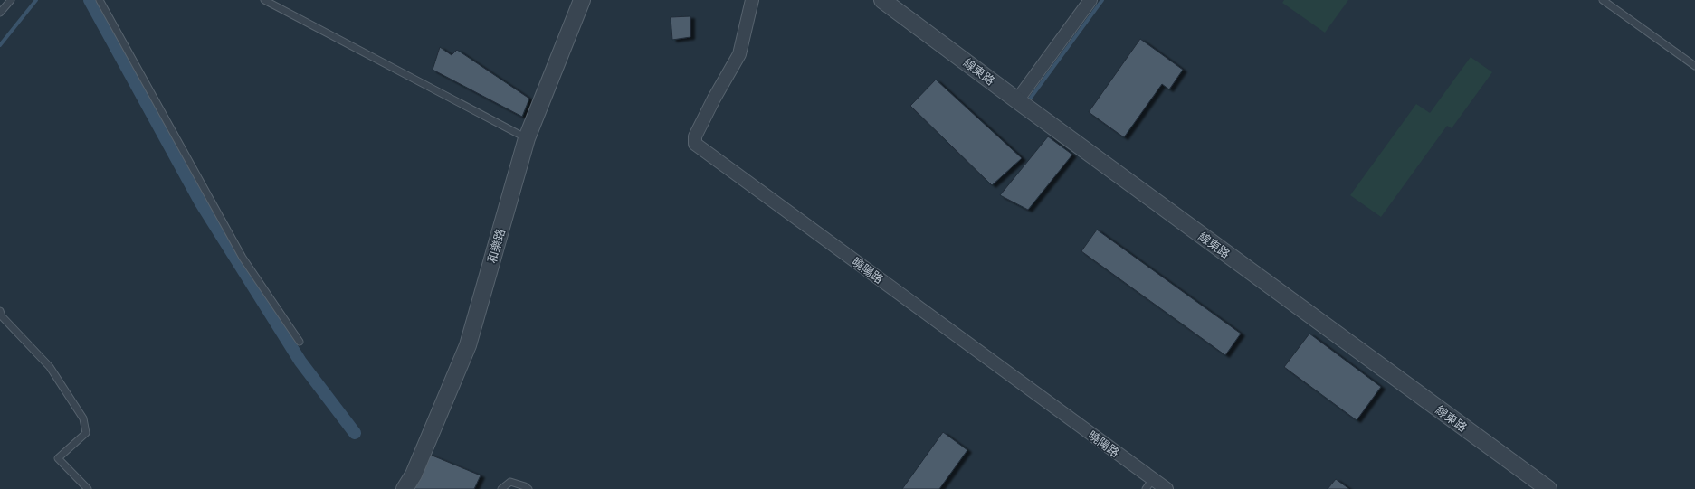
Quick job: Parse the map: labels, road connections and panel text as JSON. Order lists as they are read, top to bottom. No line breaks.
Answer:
{"streets":{"street":["線東路","和樂路","曉陽路"]}}
